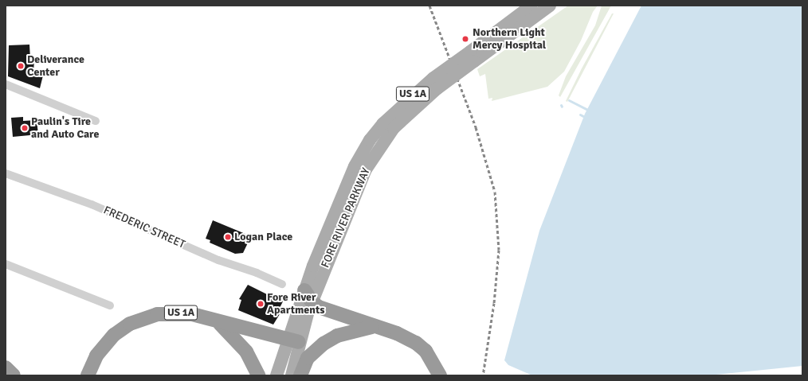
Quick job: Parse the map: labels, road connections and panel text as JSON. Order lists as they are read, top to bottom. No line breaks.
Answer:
{"streets":{"highway":["US 1A"],"main road":["FORE RIVER PARKWAY"],"street":["FREDERIC STREET"]},"crossings":[["US 1A","FORE RIVER PARKWAY"]],"places":["Northern Light Mercy Hospital","Deliverance Center","Paulin's Tire and Auto Care","Logan Place","Fore River Apartments"]}
